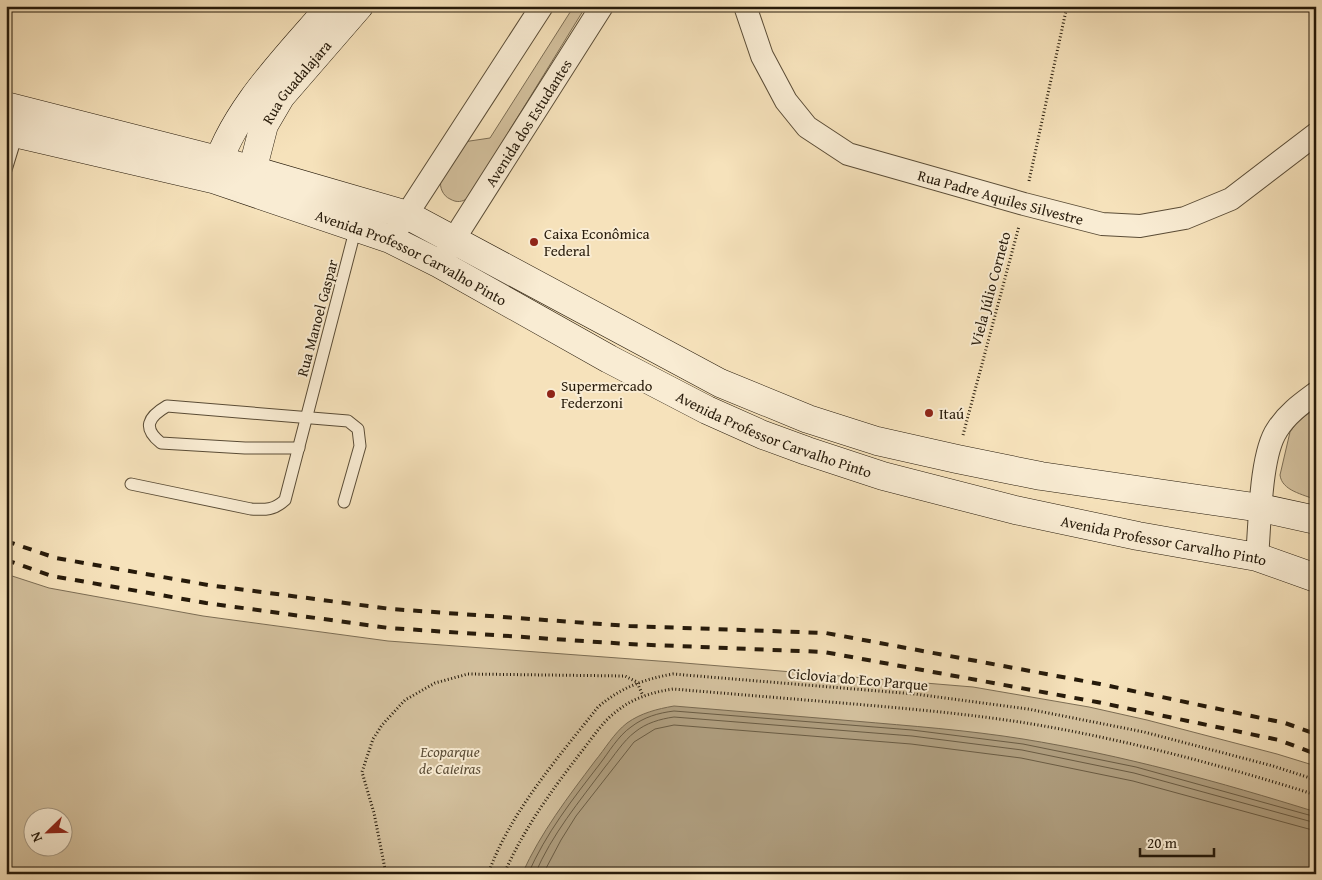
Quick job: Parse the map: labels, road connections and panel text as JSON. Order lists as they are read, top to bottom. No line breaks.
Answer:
{"streets":{"street":["Rua Guadalajara","Avenida dos Estudantes","Rua Padre Aquiles Silvestre","Avenida Professor Carvalho Pinto"],"lane":["Rua Manoel Gaspar"],"path":["Viela Júlio Corneto","Ciclovia do Eco Parque"]},"crossings":[["Rua Guadalajara","Avenida Professor Carvalho Pinto"],["Avenida dos Estudantes","Avenida Professor Carvalho Pinto"],["Rua Padre Aquiles Silvestre","Viela Júlio Corneto"],["Avenida Professor Carvalho Pinto","Viela Júlio Corneto"],["Avenida Professor Carvalho Pinto","Rua Manoel Gaspar"]],"parks":["Ecoparque de Caieiras"],"places":["Caixa Econômica Federal","Supermercado Federzoni","Itaú"],"scale_bar":"20 m","north":"bottom left"}
